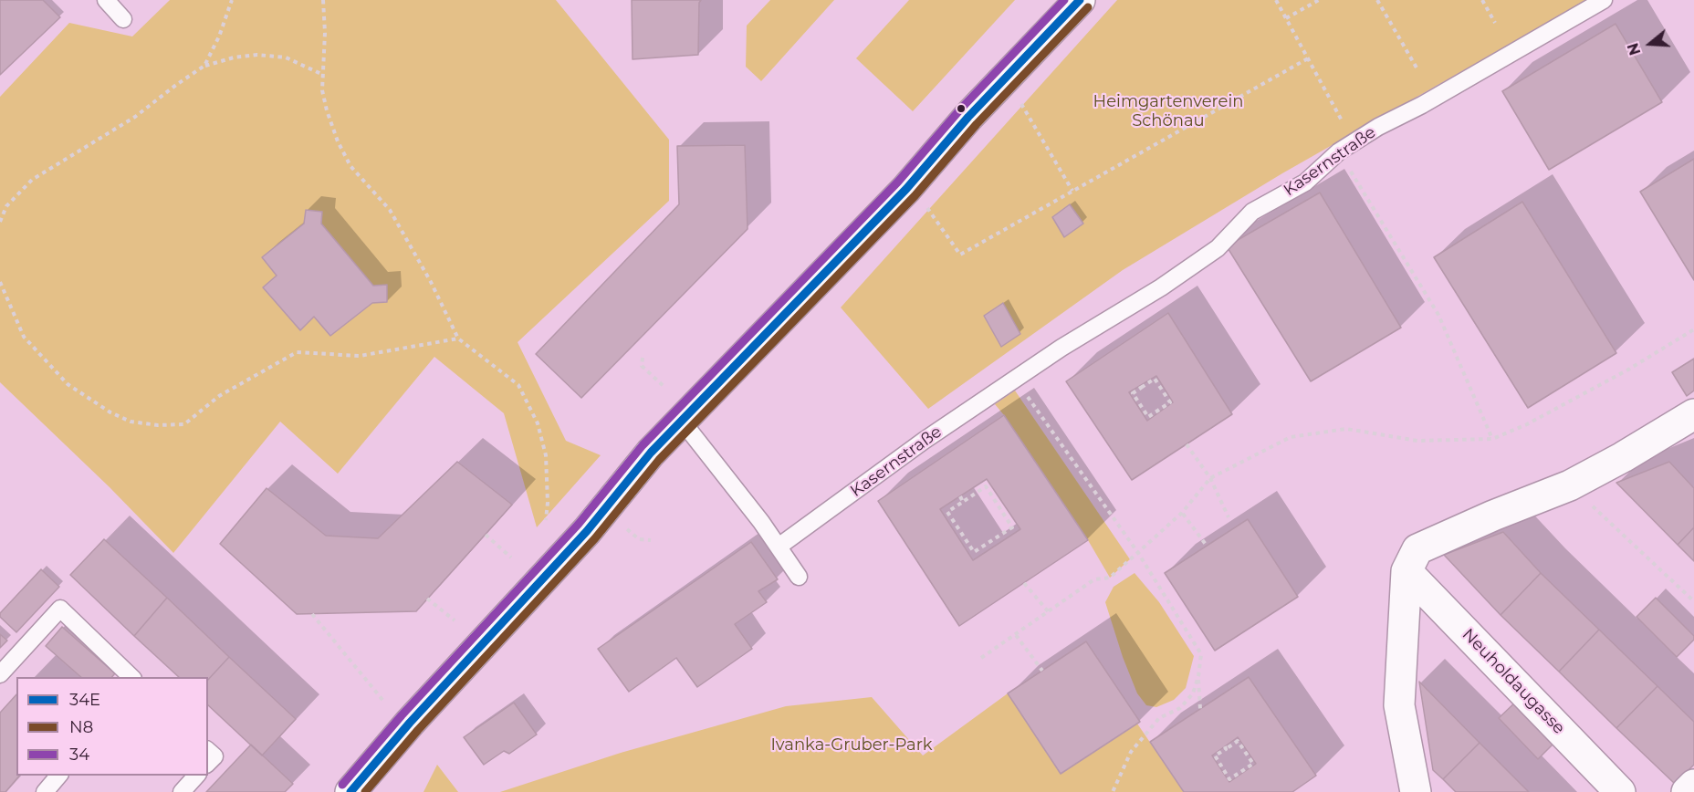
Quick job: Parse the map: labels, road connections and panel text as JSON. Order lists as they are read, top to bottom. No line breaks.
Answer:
{"streets":{"street":["Neuholdaugasse"],"lane":["Kasernstraße"]},"parks":["Heimgartenverein Schönau","Ivanka-Gruber-Park"],"lines":["transit line 34E","transit line 34","transit line N8"],"legend":["34E","N8","34"],"north":"left"}
